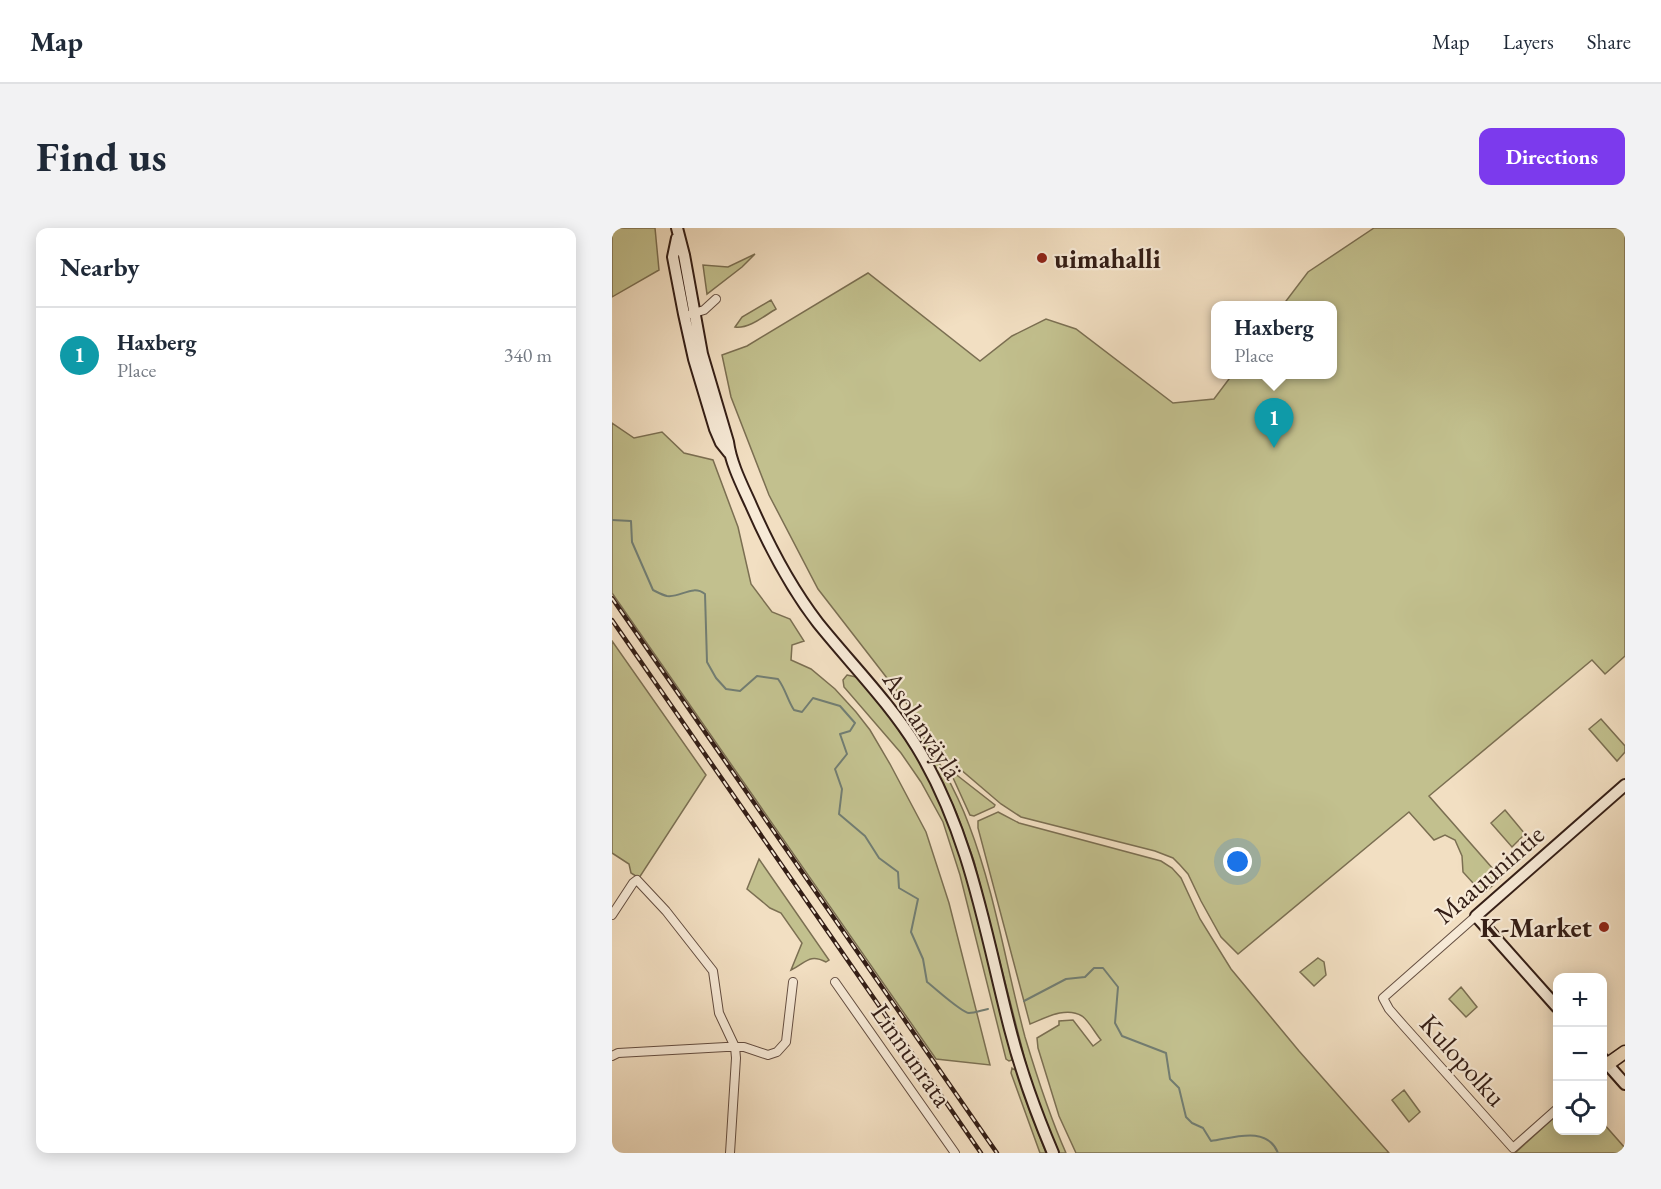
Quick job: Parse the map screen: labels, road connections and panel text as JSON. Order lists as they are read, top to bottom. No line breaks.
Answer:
{"streets":{"main road":["Asolanväylä","Maauunintie"],"street":["Linnunrata","Kulopolku"]},"crossings":[["Maauunintie","Kulopolku"]],"places":["uimahalli","K-Market"],"page":{"header":"Map","nav":["Map","Layers","Share"],"buttons":"Directions","title":"Find us","heading":"Nearby","popup":["Haxberg","Place"],"list":[{"mark":"1","name":"Haxberg","note":"Place","value":"340 m"}],"pins":"1","map_buttons":["+","−"]}}
